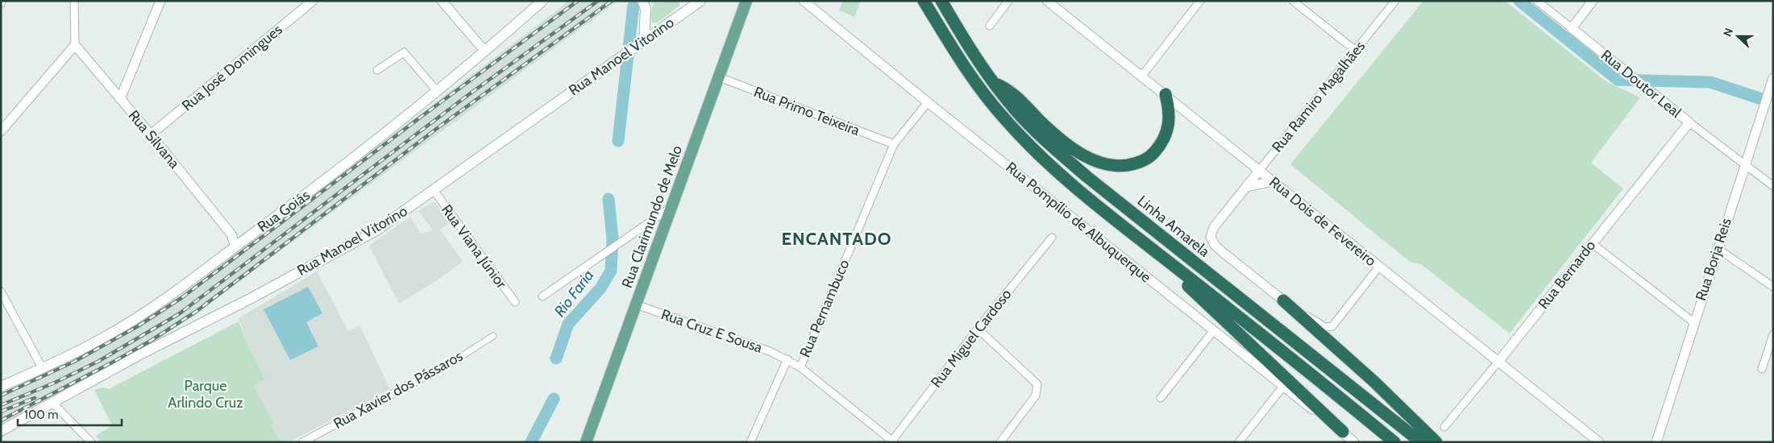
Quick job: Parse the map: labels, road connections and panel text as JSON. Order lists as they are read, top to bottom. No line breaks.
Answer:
{"streets":{"highway":["Linha Amarela"],"main road":["Rua Manoel Vitorino","Rua Goiás","Rua Clarimundo de Melo"],"street":["Rua José Domingues","Rua Doutor Leal","Rua Ramiro Magalhães","Rua Primo Teixeira","Rua Silvana","Rua Dois de Fevereiro","Rua Pompílio de Albuquerque","Rua Viana Júnior","Rua Borja Reis","Rua Bernardo","Rua Pernambuco","Rua Cruz E Sousa","Rua Miguel Cardoso","Rua Xavier dos Pássaros"]},"crossings":[["Rua Manoel Vitorino","Rua Viana Júnior"],["Rua José Domingues","Rua Silvana"],["Rua Doutor Leal","Rua Borja Reis"],["Rua Doutor Leal","Rua Bernardo"],["Rua Ramiro Magalhães","Rua Dois de Fevereiro"],["Rua Primo Teixeira","Rua Clarimundo de Melo"],["Rua Primo Teixeira","Rua Pernambuco"],["Rua Silvana","Rua Goiás"],["Rua Clarimundo de Melo","Rua Cruz E Sousa"],["Rua Dois de Fevereiro","Rua Bernardo"],["Rua Pompílio de Albuquerque","Rua Pernambuco"],["Rua Pernambuco","Rua Cruz E Sousa"],["Rua Cruz E Sousa","Rua Miguel Cardoso"]],"districts":["ENCANTADO"],"water":["Rio Faria"],"parks":["Parque Arlindo Cruz"],"scale_bar":"100 m","north":"left"}
